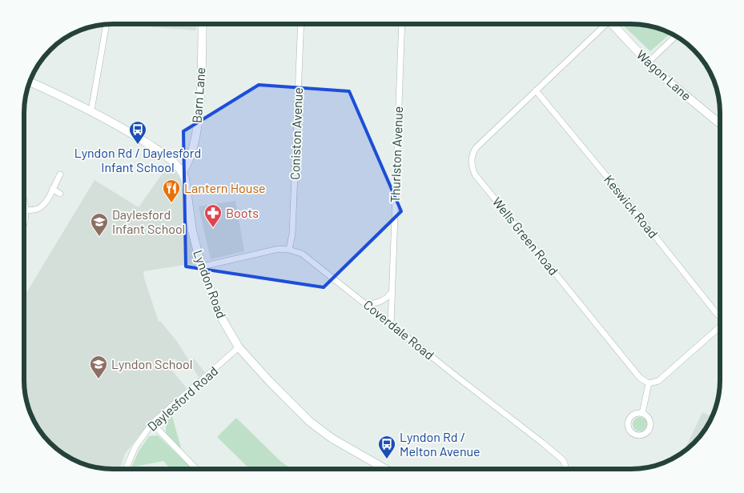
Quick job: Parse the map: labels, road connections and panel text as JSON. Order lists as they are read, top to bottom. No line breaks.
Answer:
{"streets":{"street":["Wagon Lane","Barn Lane","Coniston Avenue","Thurlston Avenue","Keswick Road","Wells Green Road","Lyndon Road","Coverdale Road","Daylesford Road"]},"crossings":[["Barn Lane","Lyndon Road"],["Coniston Avenue","Coverdale Road"],["Thurlston Avenue","Coverdale Road"],["Keswick Road","Wells Green Road"],["Lyndon Road","Coverdale Road"],["Lyndon Road","Daylesford Road"]],"places":{"bus stop":["Lyndon Rd / Daylesford Infant School","Lyndon Rd / Melton Avenue"],"restaurant":["Lantern House"],"pharmacy":["Boots"],"school or university":["Daylesford Infant School","Lyndon School"]}}
